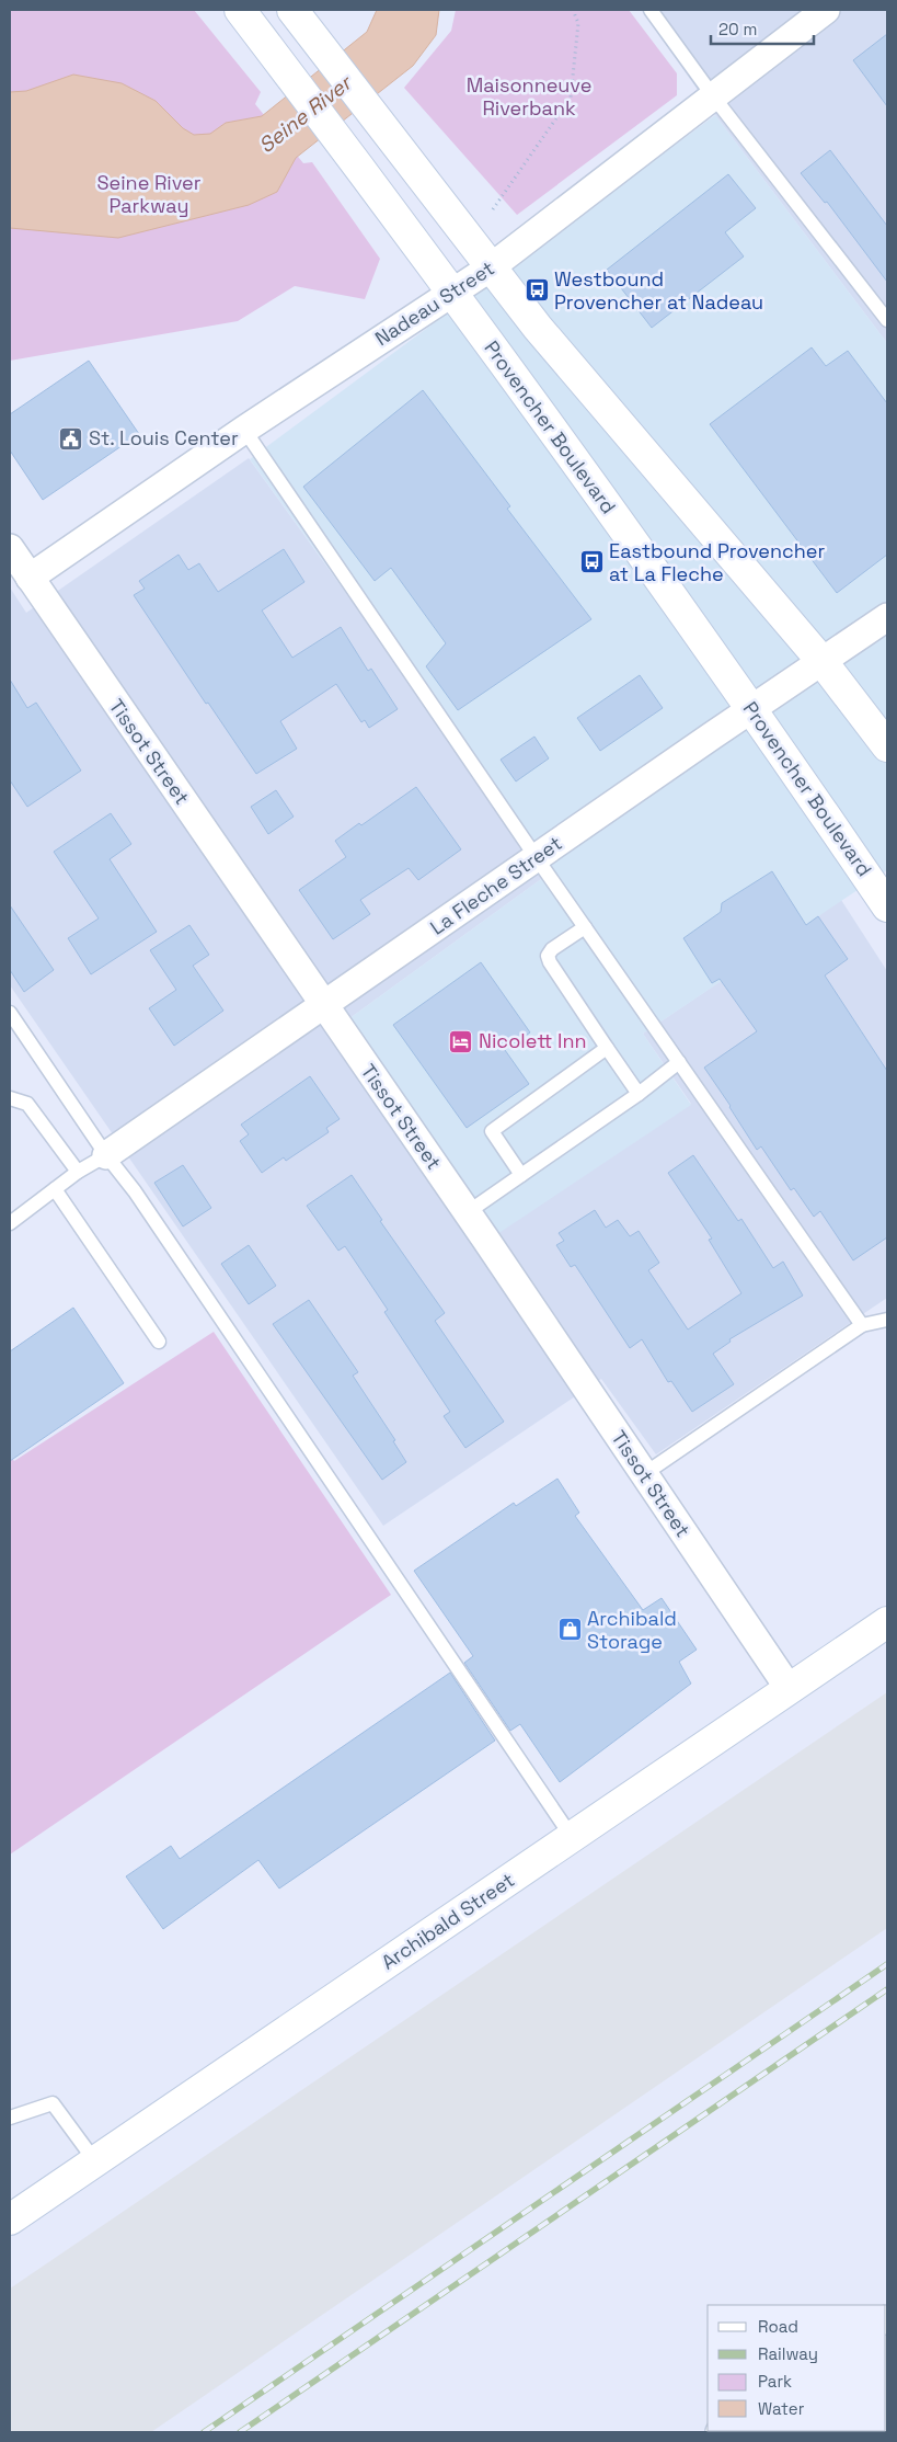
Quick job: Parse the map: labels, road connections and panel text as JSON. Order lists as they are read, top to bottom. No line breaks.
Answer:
{"streets":{"main road":["Provencher Boulevard","Archibald Street"],"street":["Nadeau Street","Tissot Street","La Fleche Street"]},"crossings":[["Nadeau Street","Provencher Boulevard"],["Nadeau Street","Tissot Street"],["Provencher Boulevard","La Fleche Street"],["Tissot Street","La Fleche Street"],["Tissot Street","Archibald Street"]],"water":["Seine River"],"parks":["Maisonneuve Riverbank","Seine River Parkway"],"places":{"bus stop":["Westbound Provencher at Nadeau","Eastbound Provencher at La Fleche"],"public building":["St. Louis Center"],"hotel":["Nicolett Inn"],"shop":["Archibald Storage"]},"legend":["Road","Railway","Park","Water"],"scale_bar":"20 m"}
